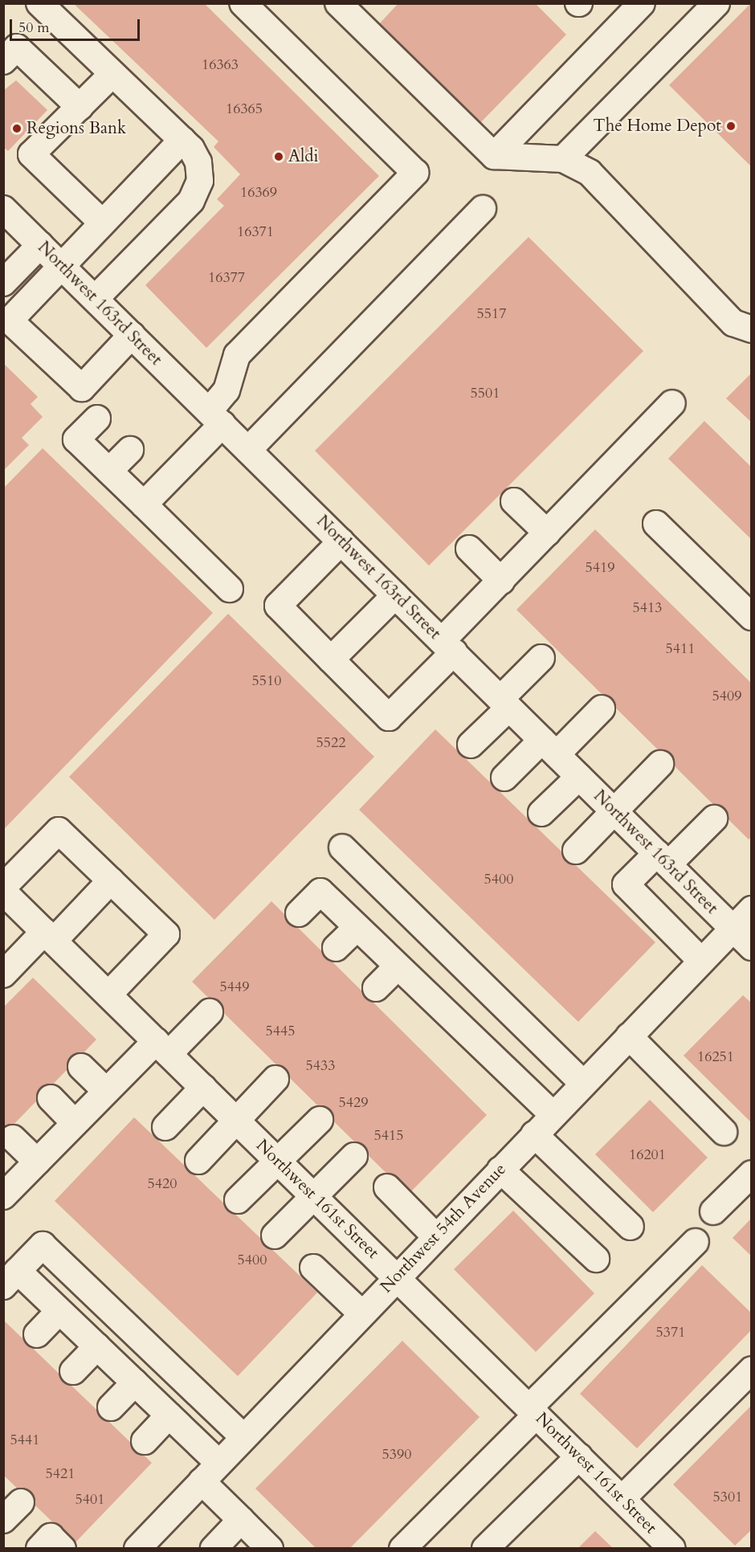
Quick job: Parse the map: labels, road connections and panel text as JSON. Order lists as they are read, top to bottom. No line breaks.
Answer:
{"streets":{"street":["Northwest 163rd Street","Northwest 161st Street","Northwest 54th Avenue"]},"crossings":[["Northwest 163rd Street","Northwest 54th Avenue"],["Northwest 161st Street","Northwest 54th Avenue"]],"places":["The Home Depot","Regions Bank","Aldi"],"house_numbers":["16363","16365","16369","16371","16377","5517","5501","5419","5413","5411","5510","5409","5522","5400","5449","5445","16251","5433","5429","5415","16201","5420","5400","5371","5441","5390","5421","5301","5401"],"scale_bar":"50 m"}
